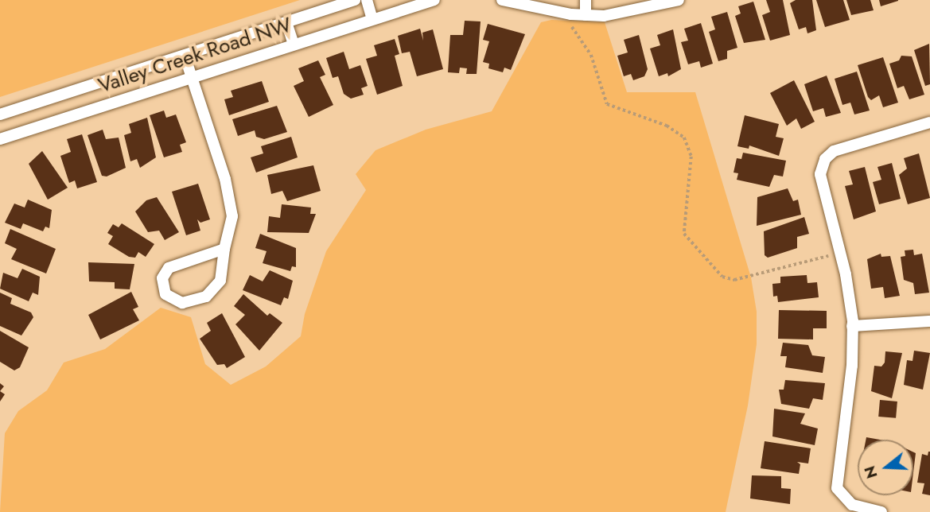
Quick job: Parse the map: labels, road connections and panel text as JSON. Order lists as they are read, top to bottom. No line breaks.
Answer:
{"streets":{"street":["Valley Creek Road NW"]},"north":"left"}
